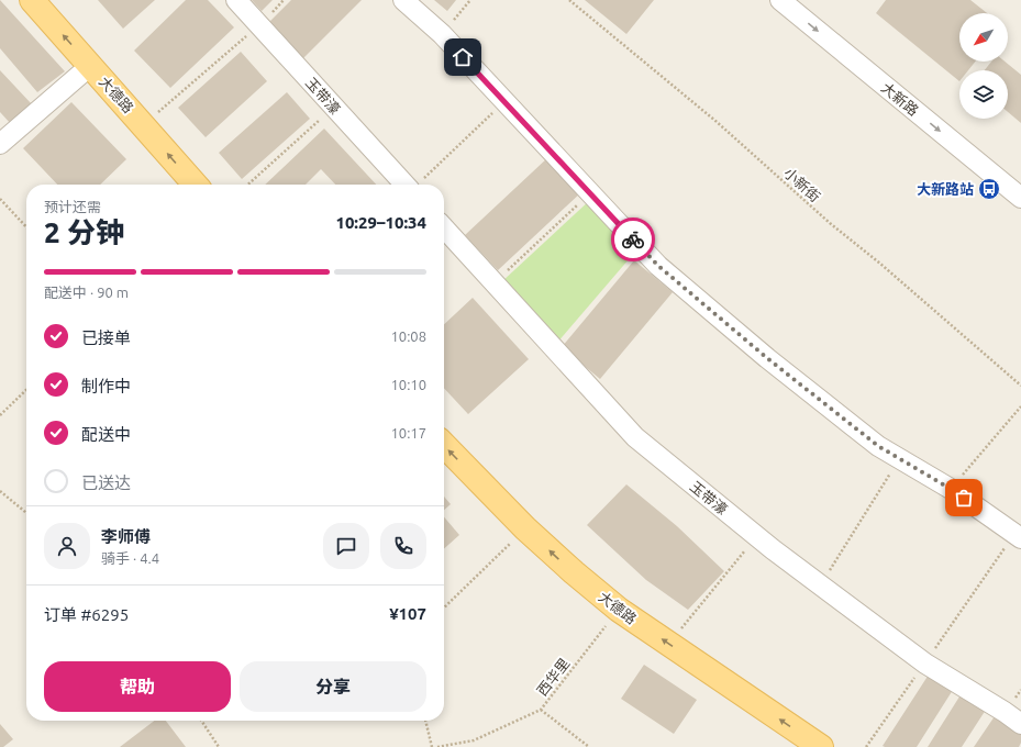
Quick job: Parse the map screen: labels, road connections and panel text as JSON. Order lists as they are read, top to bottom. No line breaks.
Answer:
{"streets":{"main road":["大德路"],"street":["玉带濠","大新路"],"path":["小新街","西华里"]},"crossings":[["大德路","西华里"]],"one_way":["大德路","大新路"],"places":{"bus stop":["大新路站"]},"north":"bottom left","page":{"heading":["2 分钟","预计还需","10:29–10:34"],"panel":["李师傅","骑手 · 4.4","订单 #6295","¥107"],"bar":"配送中 · 90 m","list":[["已接单","10:08"],["制作中","10:10"],["配送中","10:17"],"已送达"],"buttons":["帮助","分享"]}}
